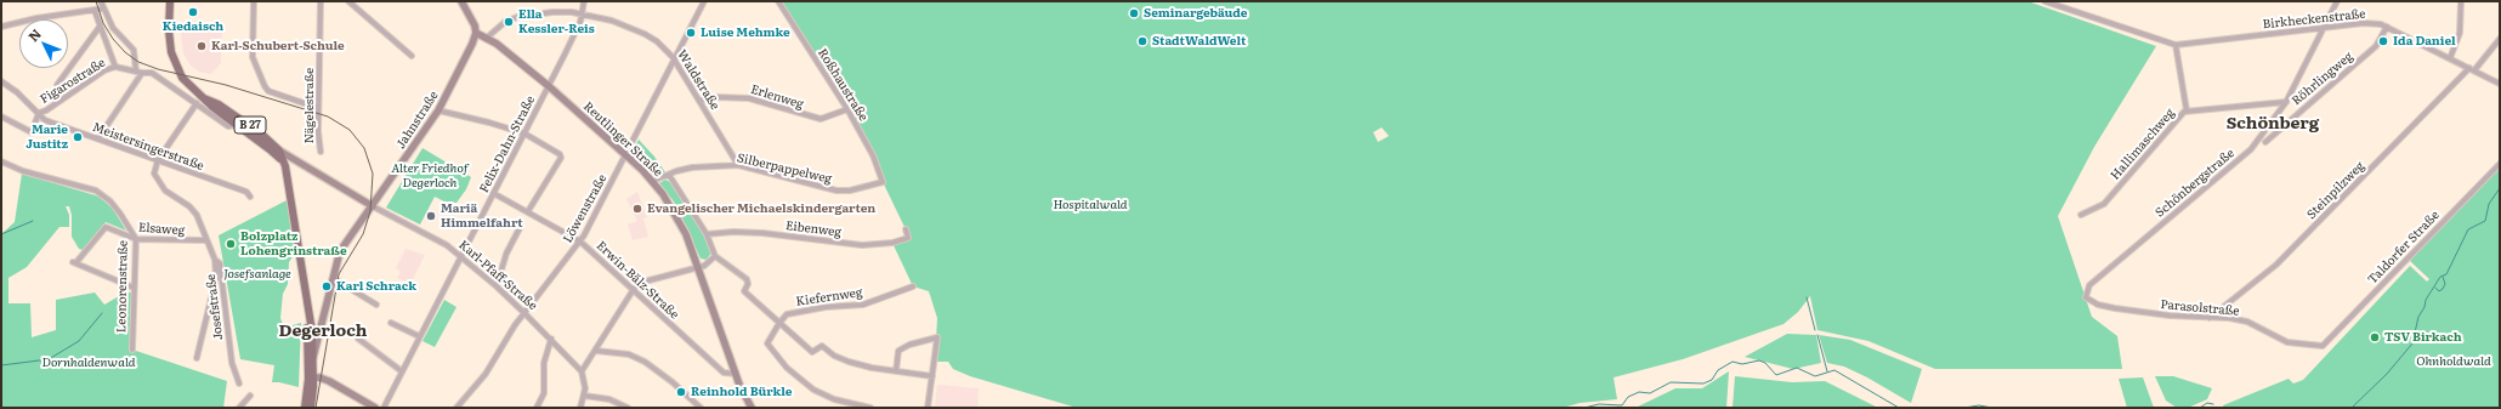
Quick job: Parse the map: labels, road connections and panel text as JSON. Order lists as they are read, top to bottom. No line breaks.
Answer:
{"streets":{"main road":["B 27"],"street":["Birkheckenstraße","Röhrlingweg","Waldstraße","Figarostraße","Roßhaustraße","Erlenweg","Nägelestraße","Jahnstraße","Reutlinger Straße","Felix-Dahn-Straße","Hallimaschweg","Meistersingerstraße","Silberpappelweg","Schönbergstraße","Steinpilzweg","Löwenstraße","Elsaweg","Eibenweg","Taldorfer Straße","Karl-Pfaff-Straße","Erwin-Bälz-Straße","Leonorenstraße","Kiefernweg","Josefstraße","Parasolstraße"]},"crossings":[["Birkheckenstraße","Röhrlingweg"],["Birkheckenstraße","Schönbergstraße"],["Birkheckenstraße","Steinpilzweg"],["Waldstraße","Erlenweg"],["Waldstraße","Reutlinger Straße"],["Waldstraße","Felix-Dahn-Straße"],["Waldstraße","Silberpappelweg"],["Waldstraße","Löwenstraße"],["Figarostraße","Meistersingerstraße"],["Roßhaustraße","Erlenweg"],["Roßhaustraße","Silberpappelweg"],["Jahnstraße","B 27"],["Jahnstraße","Reutlinger Straße"],["Jahnstraße","Karl-Pfaff-Straße"],["B 27","Karl-Pfaff-Straße"],["Reutlinger Straße","Felix-Dahn-Straße"],["Reutlinger Straße","Silberpappelweg"],["Reutlinger Straße","Löwenstraße"],["Reutlinger Straße","Eibenweg"],["Reutlinger Straße","Erwin-Bälz-Straße"],["Felix-Dahn-Straße","Karl-Pfaff-Straße"],["Felix-Dahn-Straße","Erwin-Bälz-Straße"],["Hallimaschweg","Schönbergstraße"],["Meistersingerstraße","Josefstraße"],["Schönbergstraße","Parasolstraße"],["Steinpilzweg","Parasolstraße"],["Löwenstraße","Karl-Pfaff-Straße"],["Löwenstraße","Erwin-Bälz-Straße"],["Elsaweg","Leonorenstraße"],["Elsaweg","Josefstraße"],["Taldorfer Straße","Parasolstraße"]],"districts":["Schönberg","Degerloch"],"parks":["Alter Friedhof Degerloch","Hospitalwald","Josefsanlage","Ohnholdwald","Dornhaldenwald"],"places":["Kiedaisch","Seminargebäude","Ella Kessler-Reis","Luise Mehmke","StadtWaldWelt","Ida Daniel","Karl-Schubert-Schule","Marie Justitz","Evangelischer Michaelskindergarten","Mariä Himmelfahrt","Bolzplatz Lohengrinstraße","Karl Schrack","TSV Birkach","Reinhold Bürkle"],"north":"top left"}
